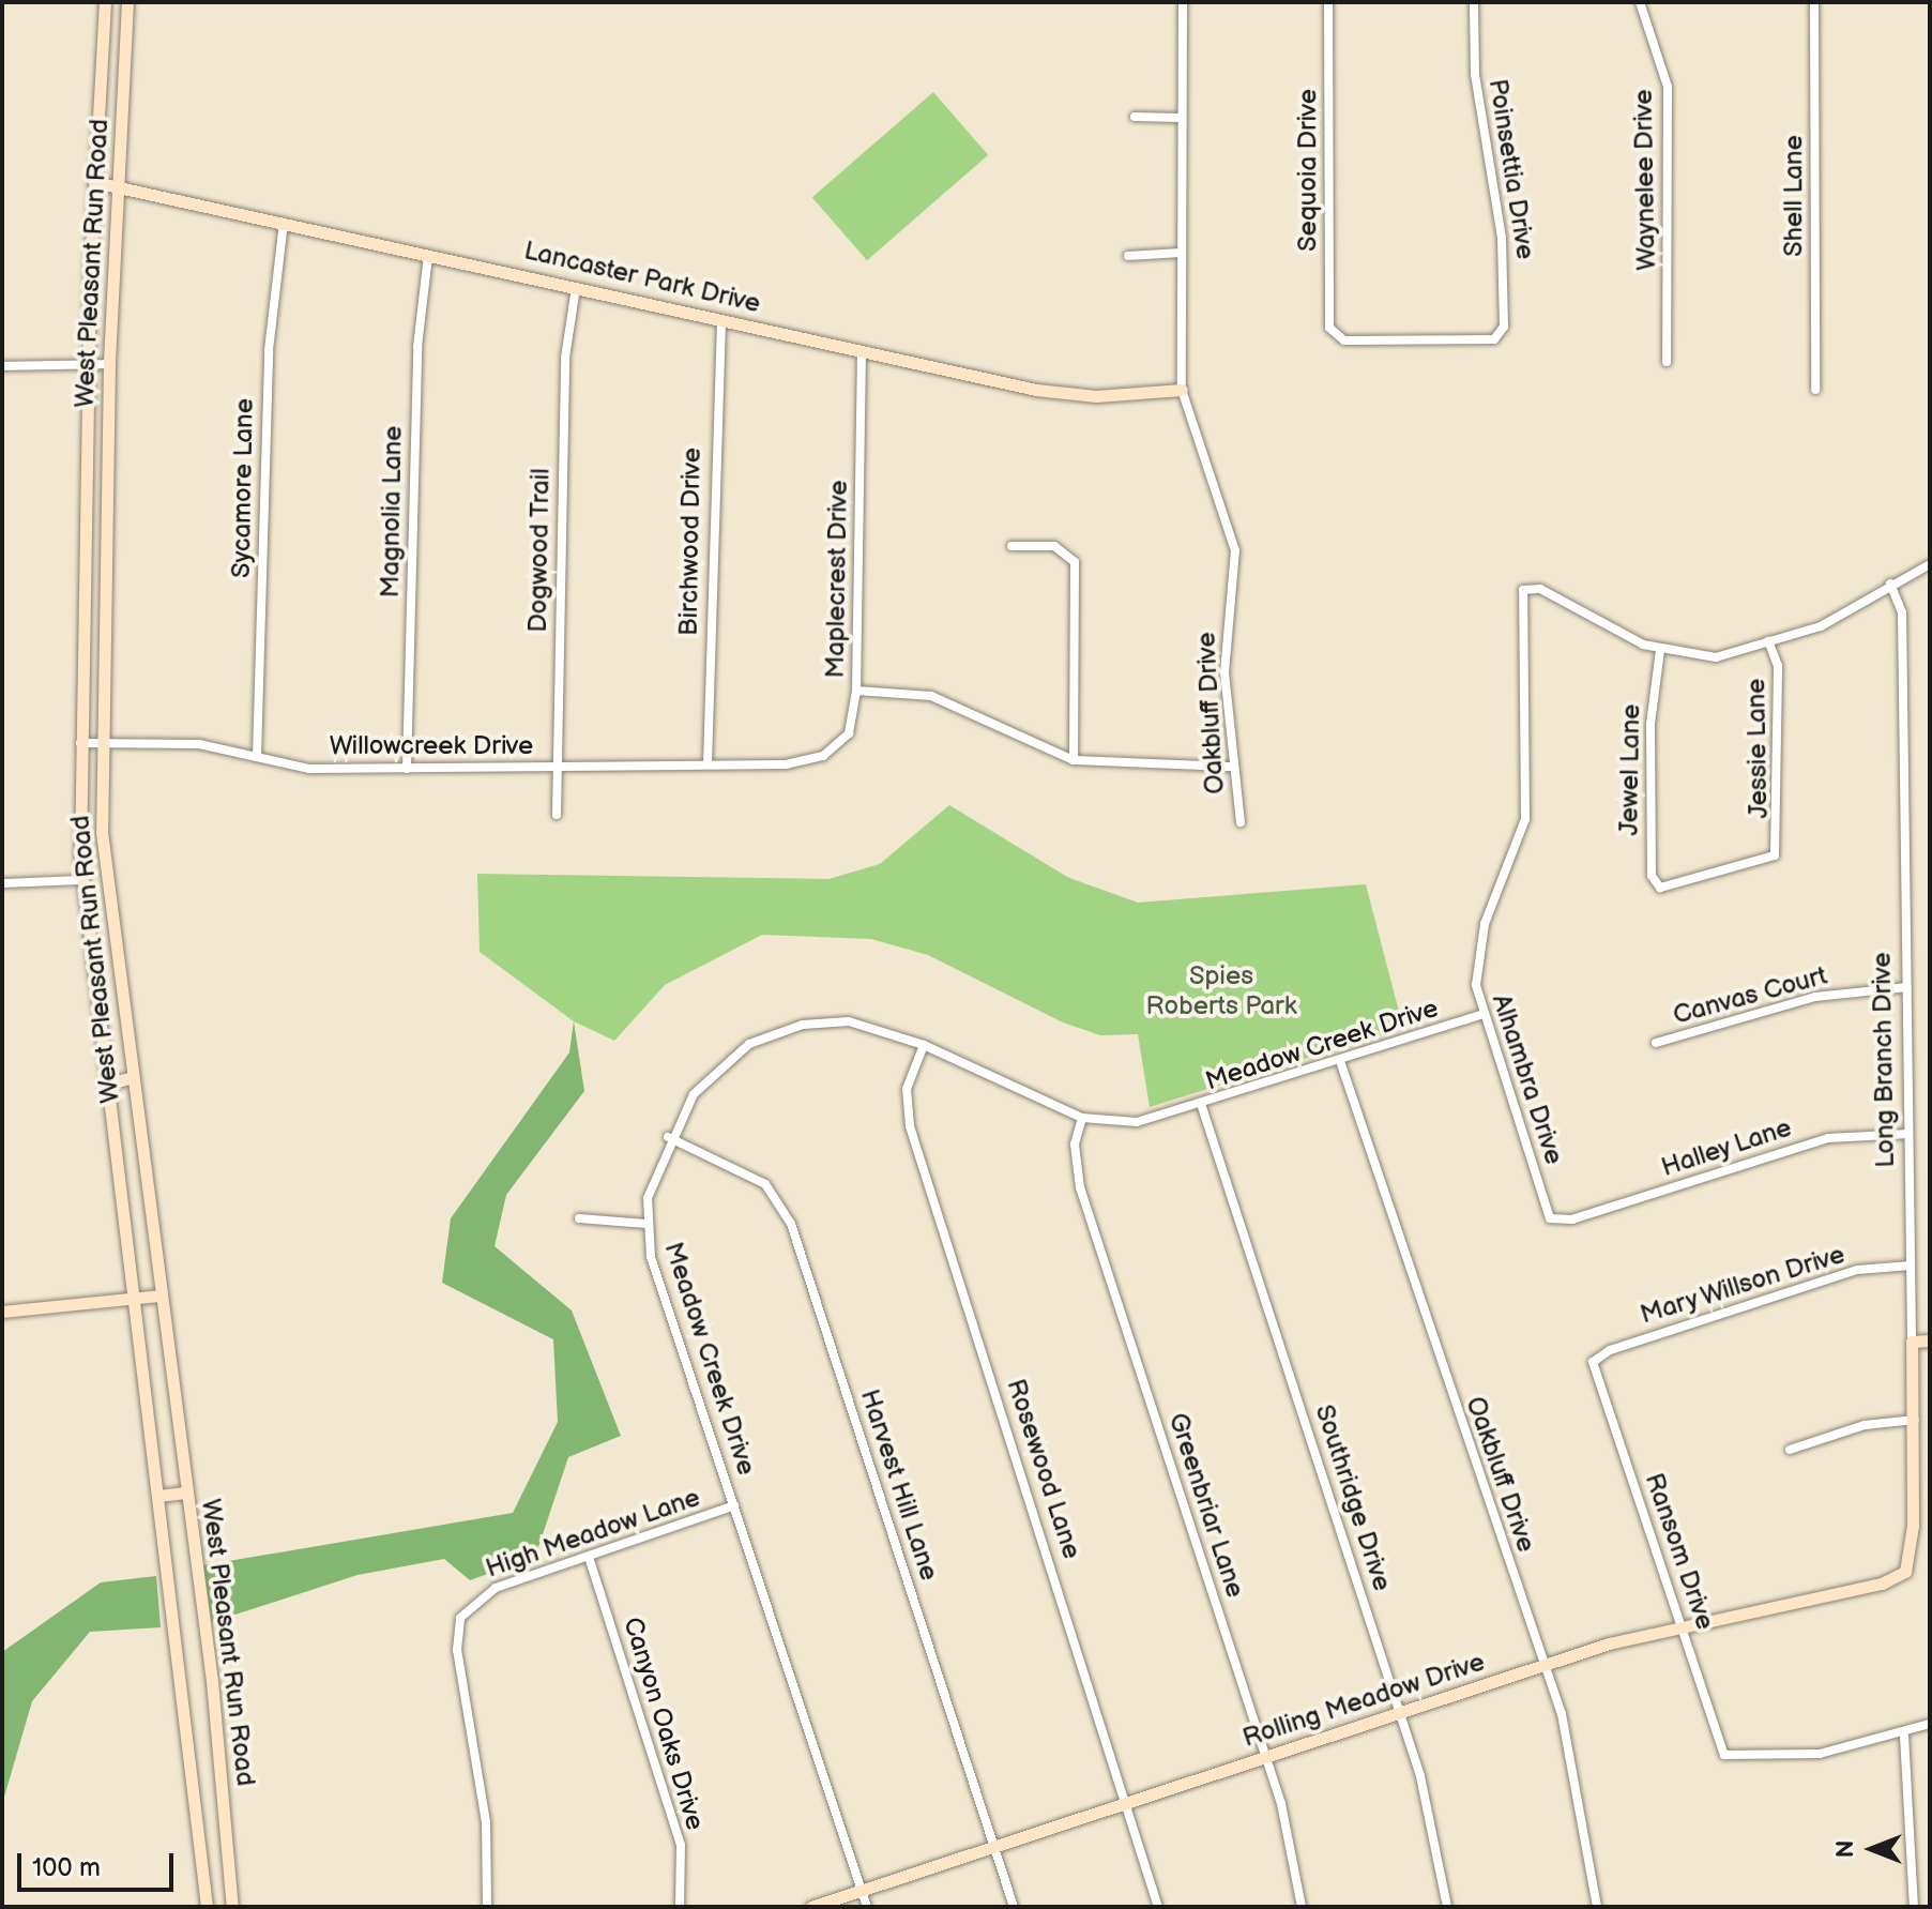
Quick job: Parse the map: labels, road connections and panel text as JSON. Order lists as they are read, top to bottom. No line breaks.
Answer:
{"streets":{"main road":["West Pleasant Run Road","Lancaster Park Drive","Long Branch Drive","Rolling Meadow Drive"],"street":["Poinsettia Drive","Sequoia Drive","Waynelee Drive","Shell Lane","Sycamore Lane","Magnolia Lane","Birchwood Drive","Dogwood Trail","Maplecrest Drive","Oakbluff Drive","Willowcreek Drive","Jessie Lane","Jewel Lane","Canvas Court","Meadow Creek Drive","Alhambra Drive","Halley Lane","Mary Willson Drive","Rosewood Lane","Harvest Hill Lane","Southridge Drive","Greenbriar Lane","High Meadow Lane","Ransom Drive","Canyon Oaks Drive"]},"crossings":[["Poinsettia Drive","Sequoia Drive"],["West Pleasant Run Road","Lancaster Park Drive"],["West Pleasant Run Road","Willowcreek Drive"],["Lancaster Park Drive","Sycamore Lane"],["Lancaster Park Drive","Magnolia Lane"],["Lancaster Park Drive","Birchwood Drive"],["Lancaster Park Drive","Dogwood Trail"],["Lancaster Park Drive","Maplecrest Drive"],["Lancaster Park Drive","Oakbluff Drive"],["Sycamore Lane","Willowcreek Drive"],["Magnolia Lane","Willowcreek Drive"],["Birchwood Drive","Willowcreek Drive"],["Dogwood Trail","Willowcreek Drive"],["Maplecrest Drive","Willowcreek Drive"],["Oakbluff Drive","Meadow Creek Drive"],["Oakbluff Drive","Rolling Meadow Drive"],["Jessie Lane","Jewel Lane"],["Jewel Lane","Alhambra Drive"],["Canvas Court","Long Branch Drive"],["Meadow Creek Drive","Alhambra Drive"],["Meadow Creek Drive","Rosewood Lane"],["Meadow Creek Drive","Harvest Hill Lane"],["Meadow Creek Drive","Southridge Drive"],["Meadow Creek Drive","Greenbriar Lane"],["Meadow Creek Drive","High Meadow Lane"],["Meadow Creek Drive","Rolling Meadow Drive"],["Long Branch Drive","Halley Lane"],["Long Branch Drive","Mary Willson Drive"],["Long Branch Drive","Rolling Meadow Drive"],["Alhambra Drive","Halley Lane"],["Mary Willson Drive","Ransom Drive"],["Rosewood Lane","Rolling Meadow Drive"],["Harvest Hill Lane","Rolling Meadow Drive"],["Southridge Drive","Rolling Meadow Drive"],["Greenbriar Lane","Rolling Meadow Drive"],["High Meadow Lane","Canyon Oaks Drive"],["Ransom Drive","Rolling Meadow Drive"]],"parks":["Spies Roberts Park"],"scale_bar":"100 m","north":"left"}
